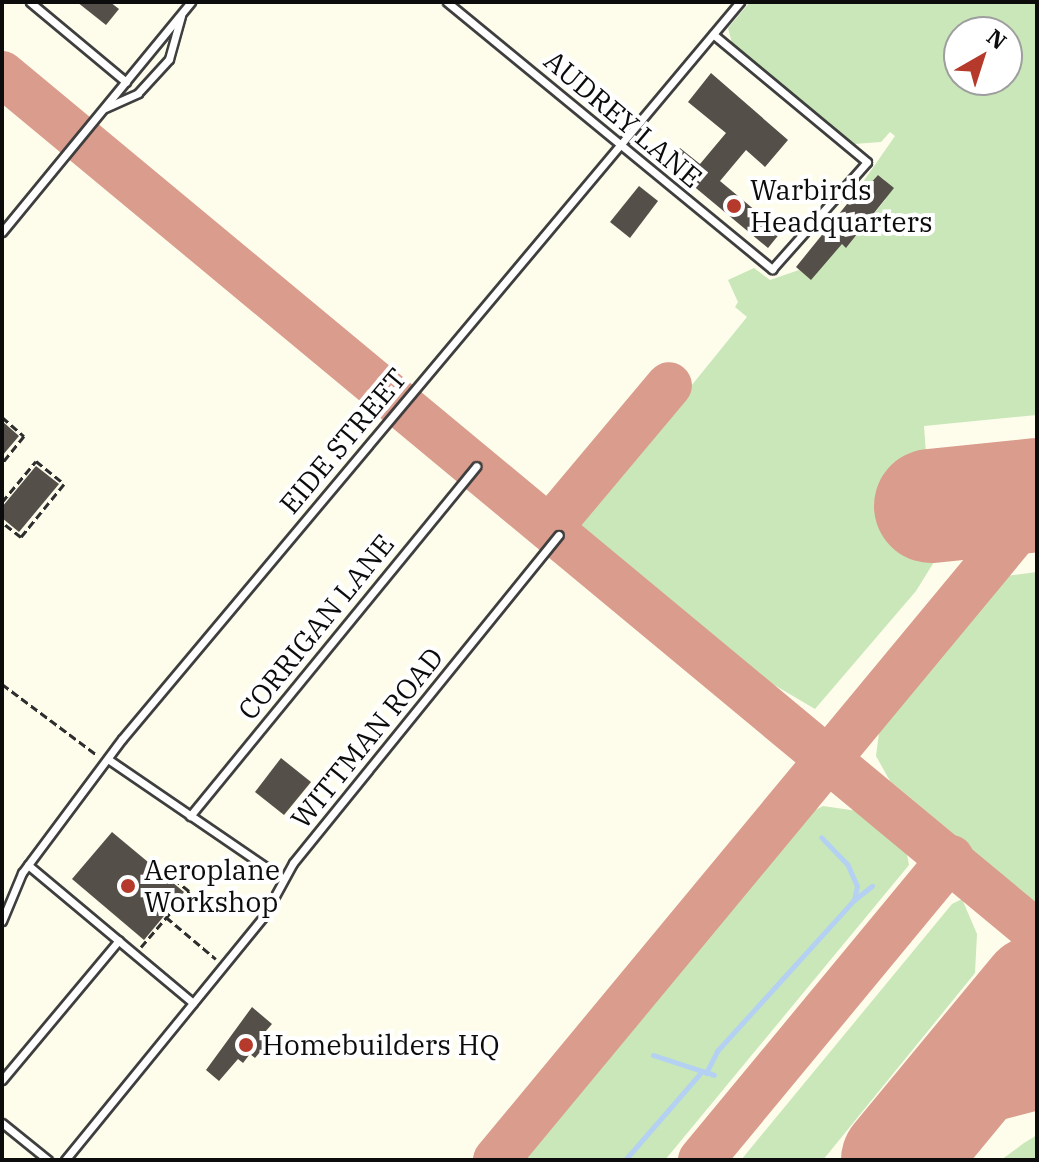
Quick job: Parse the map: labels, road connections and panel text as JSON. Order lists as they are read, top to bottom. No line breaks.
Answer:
{"streets":{"lane":["AUDREY LANE","EIDE STREET","CORRIGAN LANE","WITTMAN ROAD"]},"crossings":[["AUDREY LANE","EIDE STREET"]],"places":["Warbirds Headquarters","Aeroplane Workshop","Homebuilders HQ"],"north":"top right"}
